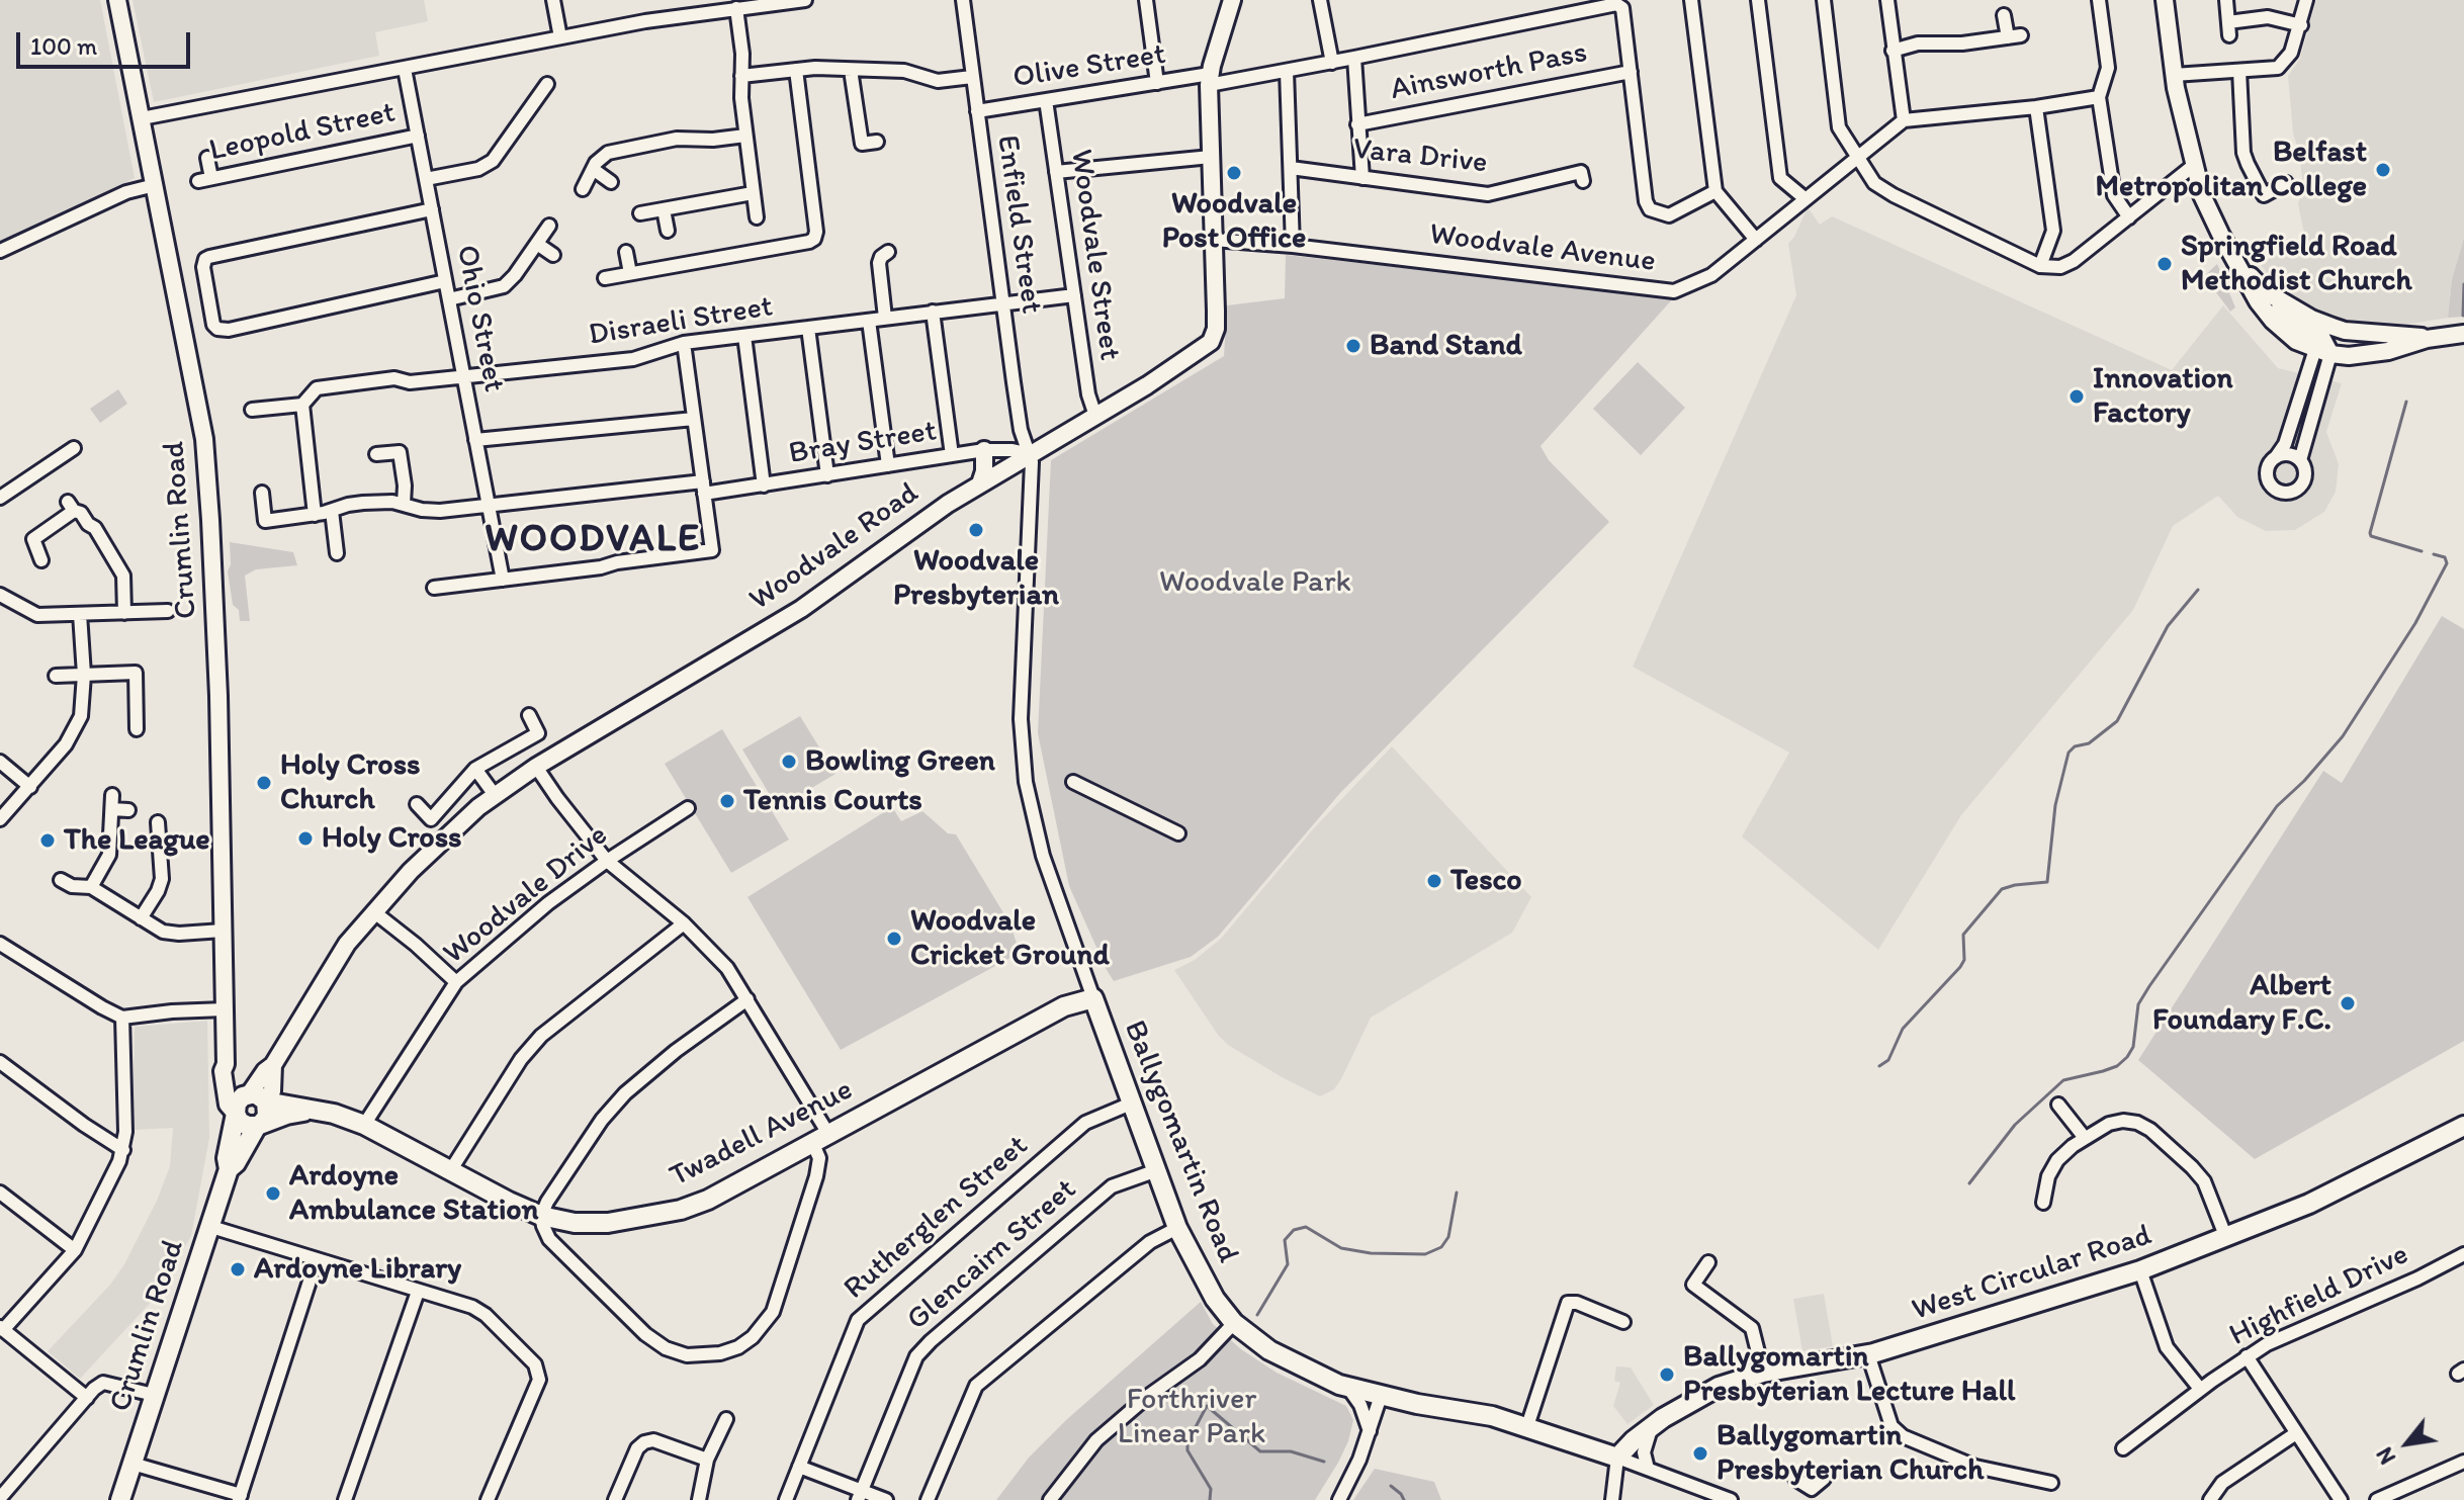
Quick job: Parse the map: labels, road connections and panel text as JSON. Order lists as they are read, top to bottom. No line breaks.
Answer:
{"streets":{"highway":["Crumlin Road","Twadell Avenue","Ballygomartin Road","West Circular Road"],"main road":["Woodvale Road"],"street":["Olive Street","Ainsworth Pass","Leopold Street","Vara Drive","Enfield Street","Woodvale Avenue","Woodvale Street","Ohio Street","Disraeli Street","Bray Street","Woodvale Drive","Rutherglen Street","Glencairn Street","Highfield Drive"]},"crossings":[["Olive Street","Ainsworth Pass"],["Olive Street","Enfield Street"],["Olive Street","Woodvale Street"],["Olive Street","Woodvale Road"],["Leopold Street","Ohio Street"],["Enfield Street","Disraeli Street"],["Enfield Street","Bray Street"],["Enfield Street","Woodvale Road"],["Enfield Street","Ballygomartin Road"],["Woodvale Avenue","Woodvale Road"],["Woodvale Street","Disraeli Street"],["Woodvale Street","Woodvale Road"],["Ohio Street","Disraeli Street"],["Ohio Street","Bray Street"],["Bray Street","Woodvale Road"],["Bray Street","Ballygomartin Road"],["Crumlin Road","Woodvale Road"],["Crumlin Road","Twadell Avenue"],["Woodvale Road","Twadell Avenue"],["Woodvale Road","Ballygomartin Road"],["Woodvale Drive","Twadell Avenue"],["Twadell Avenue","Ballygomartin Road"],["Ballygomartin Road","Rutherglen Street"],["Ballygomartin Road","Glencairn Street"],["Ballygomartin Road","West Circular Road"]],"districts":["WOODVALE"],"parks":["Woodvale Park","Forthriver Linear Park"],"places":["Belfast Metropolitan College","Woodvale Post Office","Springfield Road Methodist Church","Band Stand","Innovation Factory","Woodvale Presbyterian","Bowling Green","Holy Cross Church","Tennis Courts","Holy Cross","The League","Tesco","Woodvale Cricket Ground","Albert Foundary F.C.","Ardoyne Ambulance Station","Ardoyne Library","Ballygomartin Presbyterian Lecture Hall","Ballygomartin Presbyterian Church"],"scale_bar":"100 m","north":"bottom left"}
